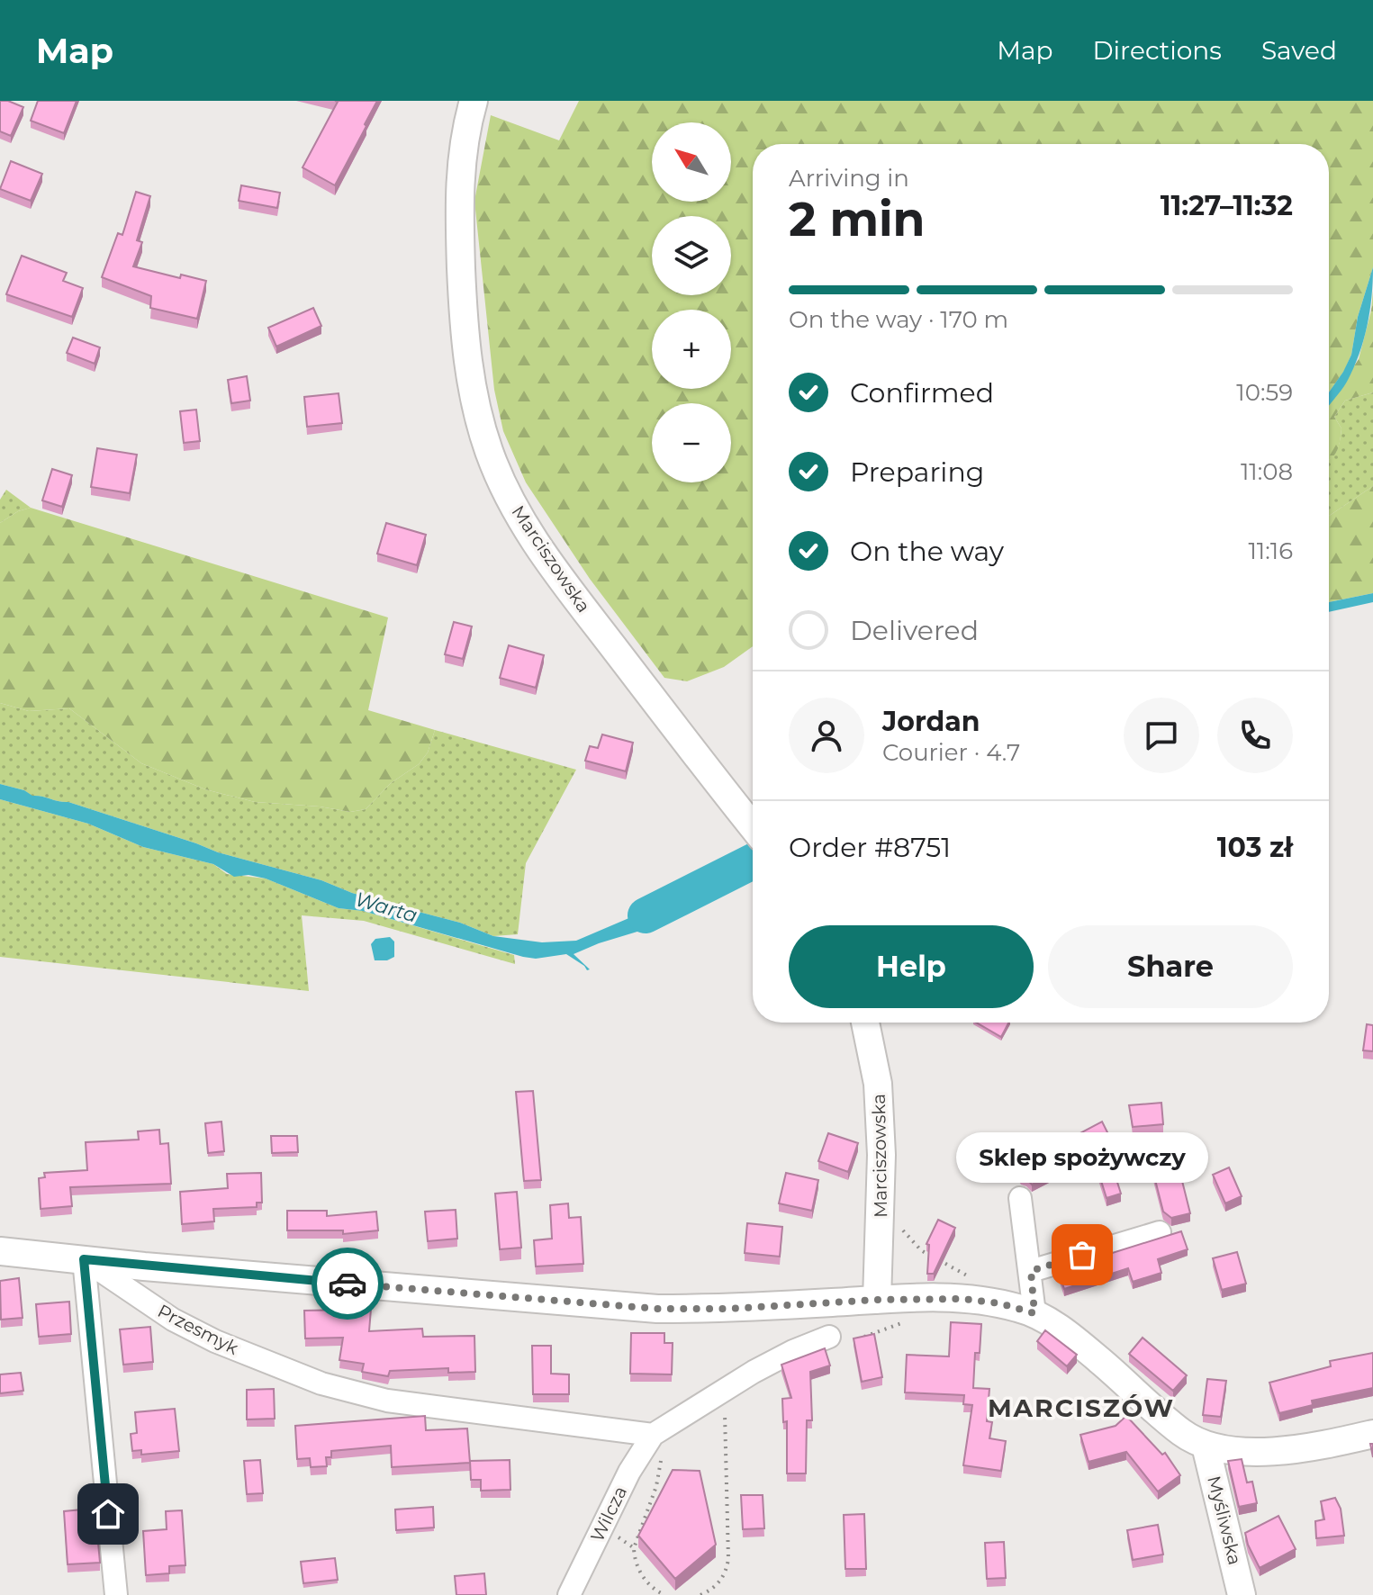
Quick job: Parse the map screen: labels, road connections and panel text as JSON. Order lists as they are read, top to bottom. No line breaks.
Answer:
{"streets":{"street":["Marciszowska","Przesmyk","Wilcza","Myśliwska"]},"crossings":[["Przesmyk","Wilcza"]],"districts":["MARCISZÓW"],"water":["Warta"],"places":["Sklep spożywczy"],"north":"top left","page":{"header":"Map","nav":["Map","Directions","Saved"],"map_buttons":["+","−"],"heading":["2 min","Arriving in","11:27–11:32"],"panel":["Jordan","Courier · 4.7","Order #8751","103 zł"],"bar":"On the way · 170 m","list":[["Confirmed","10:59"],["Preparing","11:08"],["On the way","11:16"],"Delivered"],"buttons":["Help","Share"],"bubble":"Sklep spożywczy"}}
